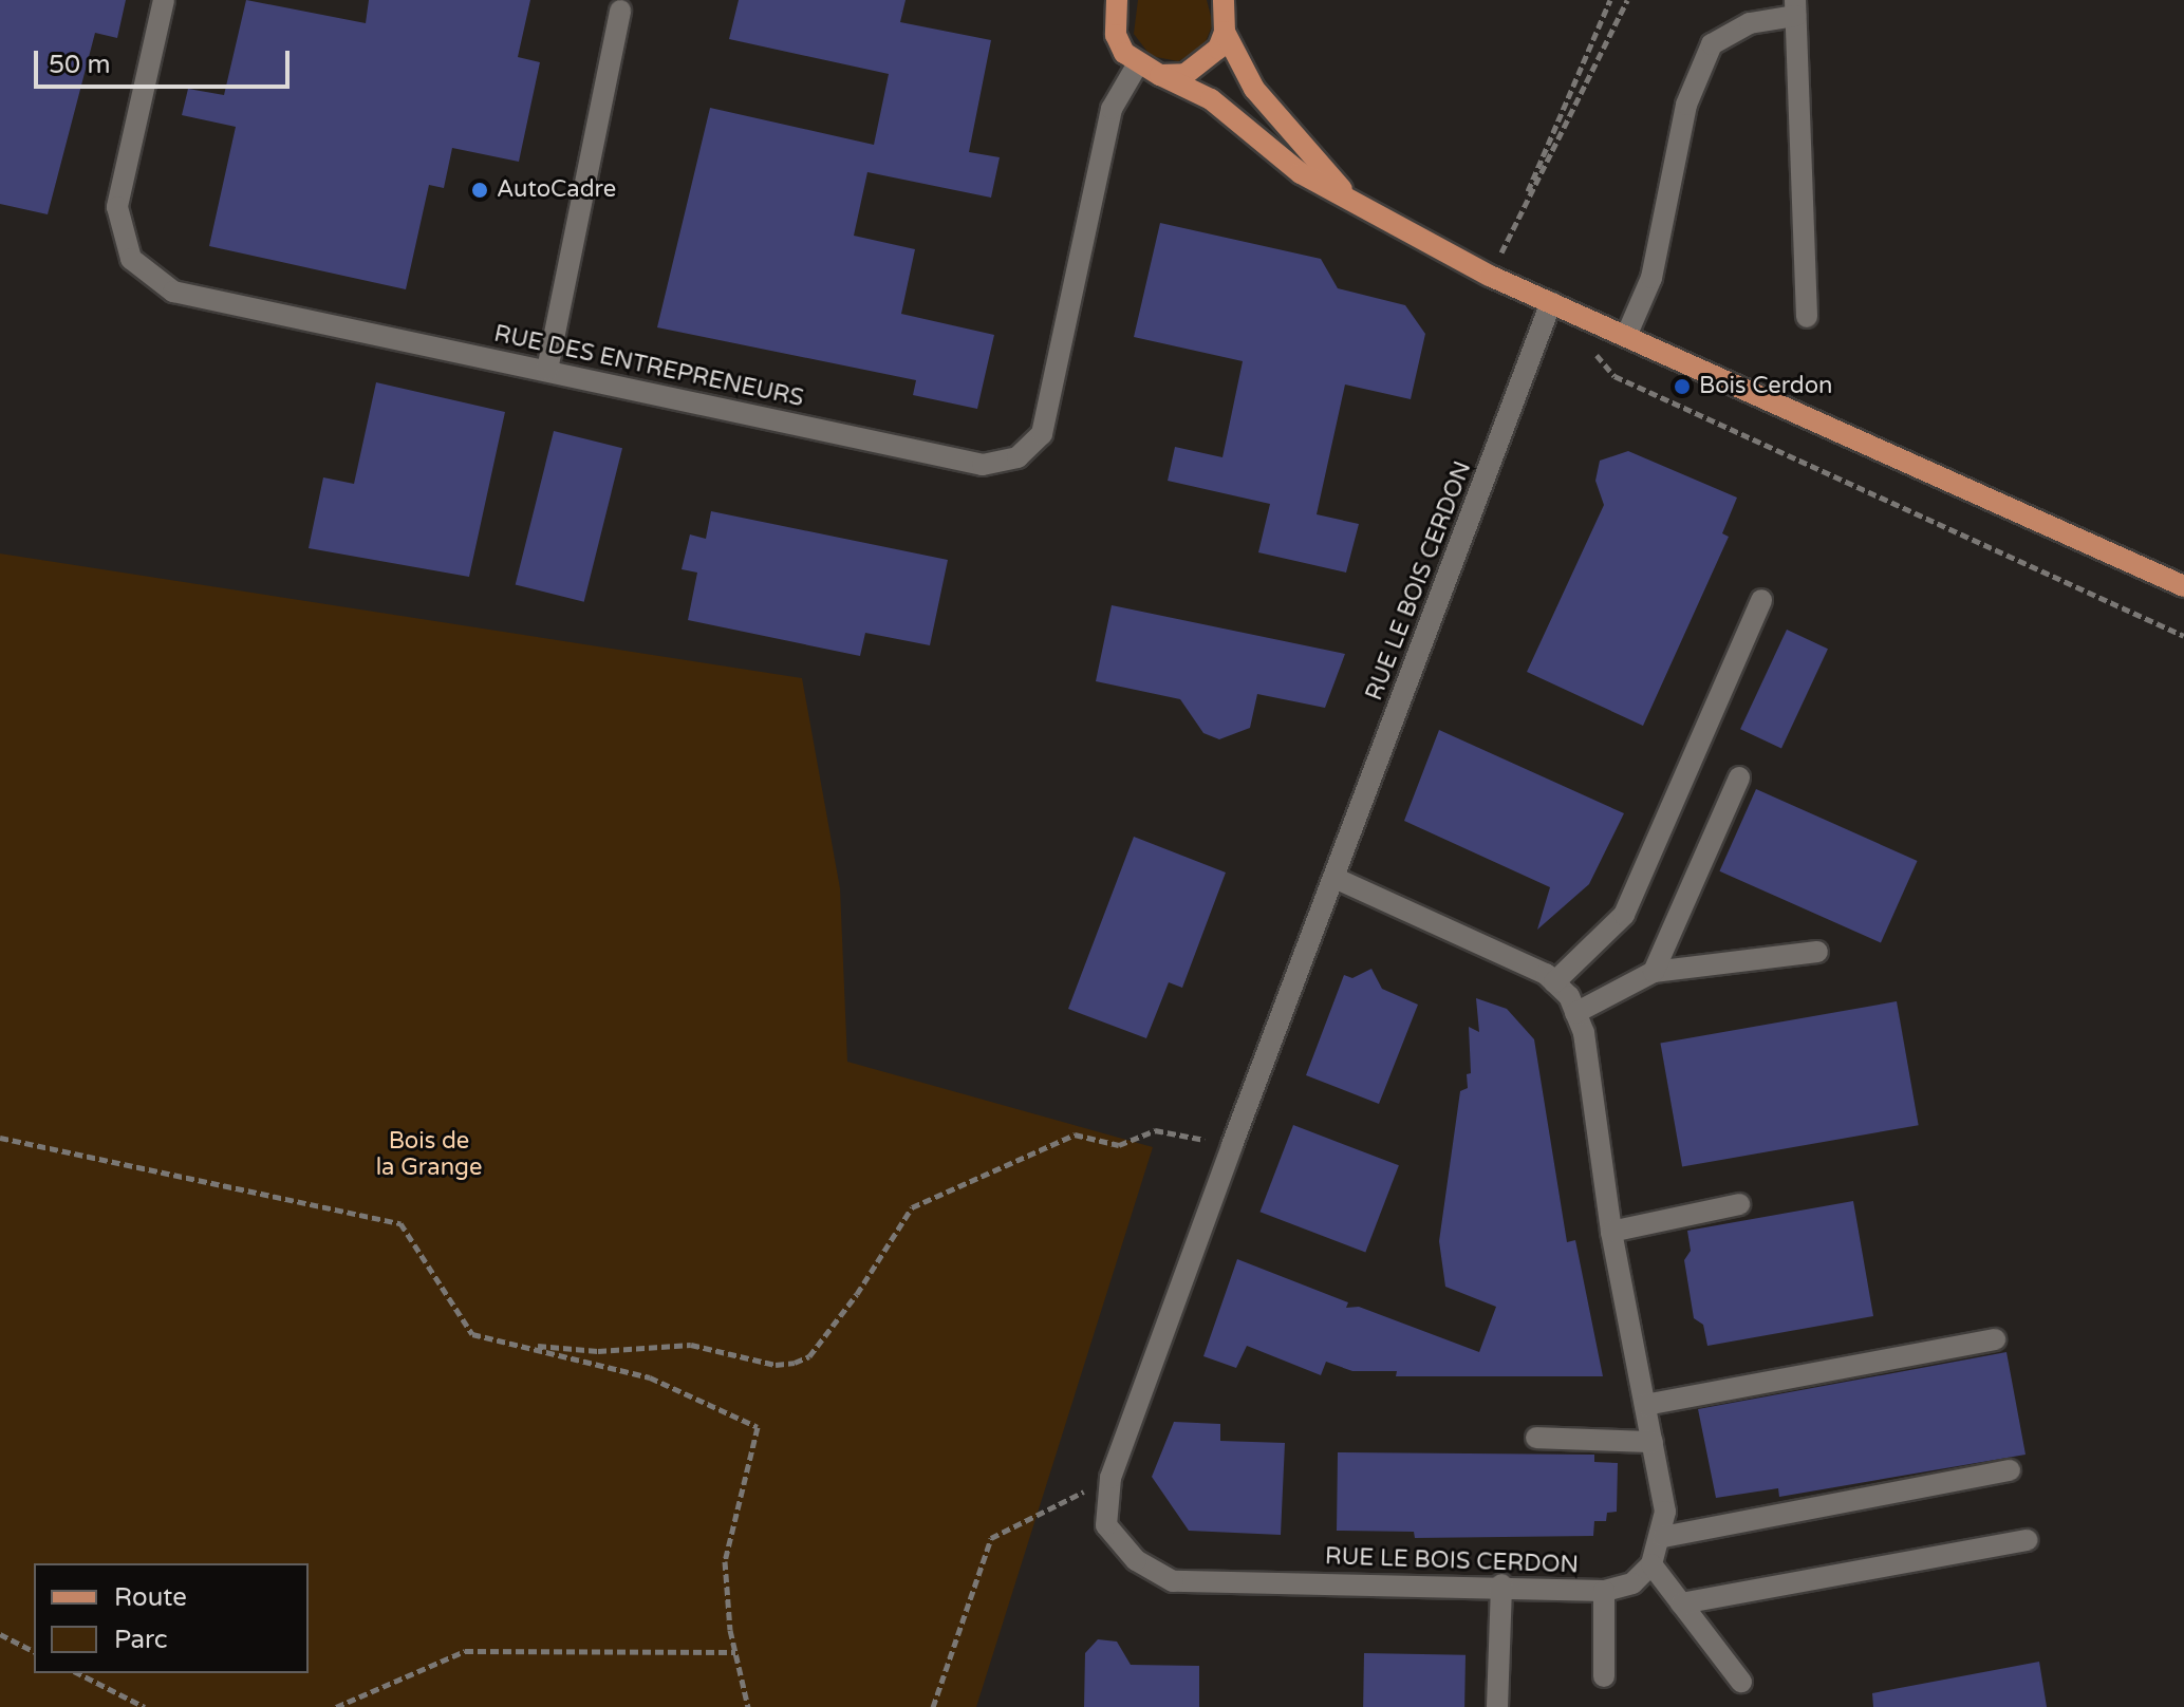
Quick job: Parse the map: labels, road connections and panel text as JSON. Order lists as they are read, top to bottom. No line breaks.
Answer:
{"streets":{"street":["RUE DES ENTREPRENEURS","RUE LE BOIS CERDON"]},"parks":["Bois de la Grange"],"places":["AutoCadre","Bois Cerdon"],"legend":["Route","Parc"],"scale_bar":"50 m"}
